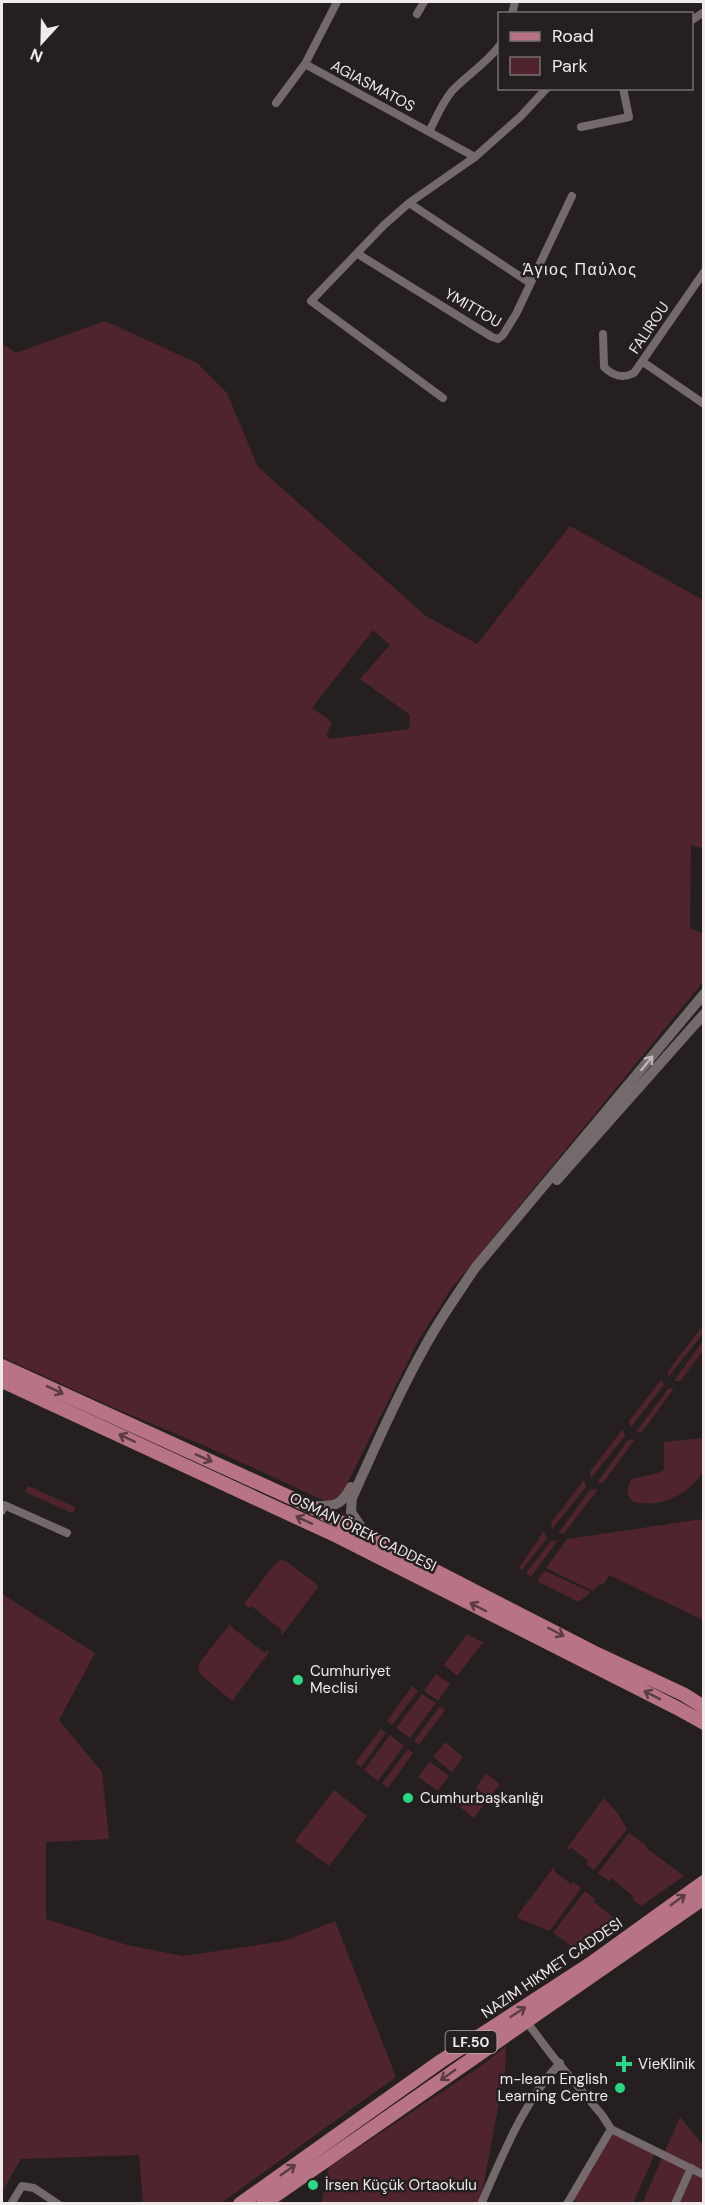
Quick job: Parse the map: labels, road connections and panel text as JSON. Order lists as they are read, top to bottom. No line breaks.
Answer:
{"streets":{"main road":["OSMAN ÖREK CADDESI","LF.50"],"street":["AGIASMATOS","YMITTOU","FALIROU"]},"districts":["Άγιος Παύλος"],"places":{"other":["Cumhuriyet Meclisi","Cumhurbaşkanlığı","m-learn English Learning Centre","İrsen Küçük Ortaokulu"],"health":["VieKlinik"]},"legend":["Road","Park"],"north":"bottom"}
